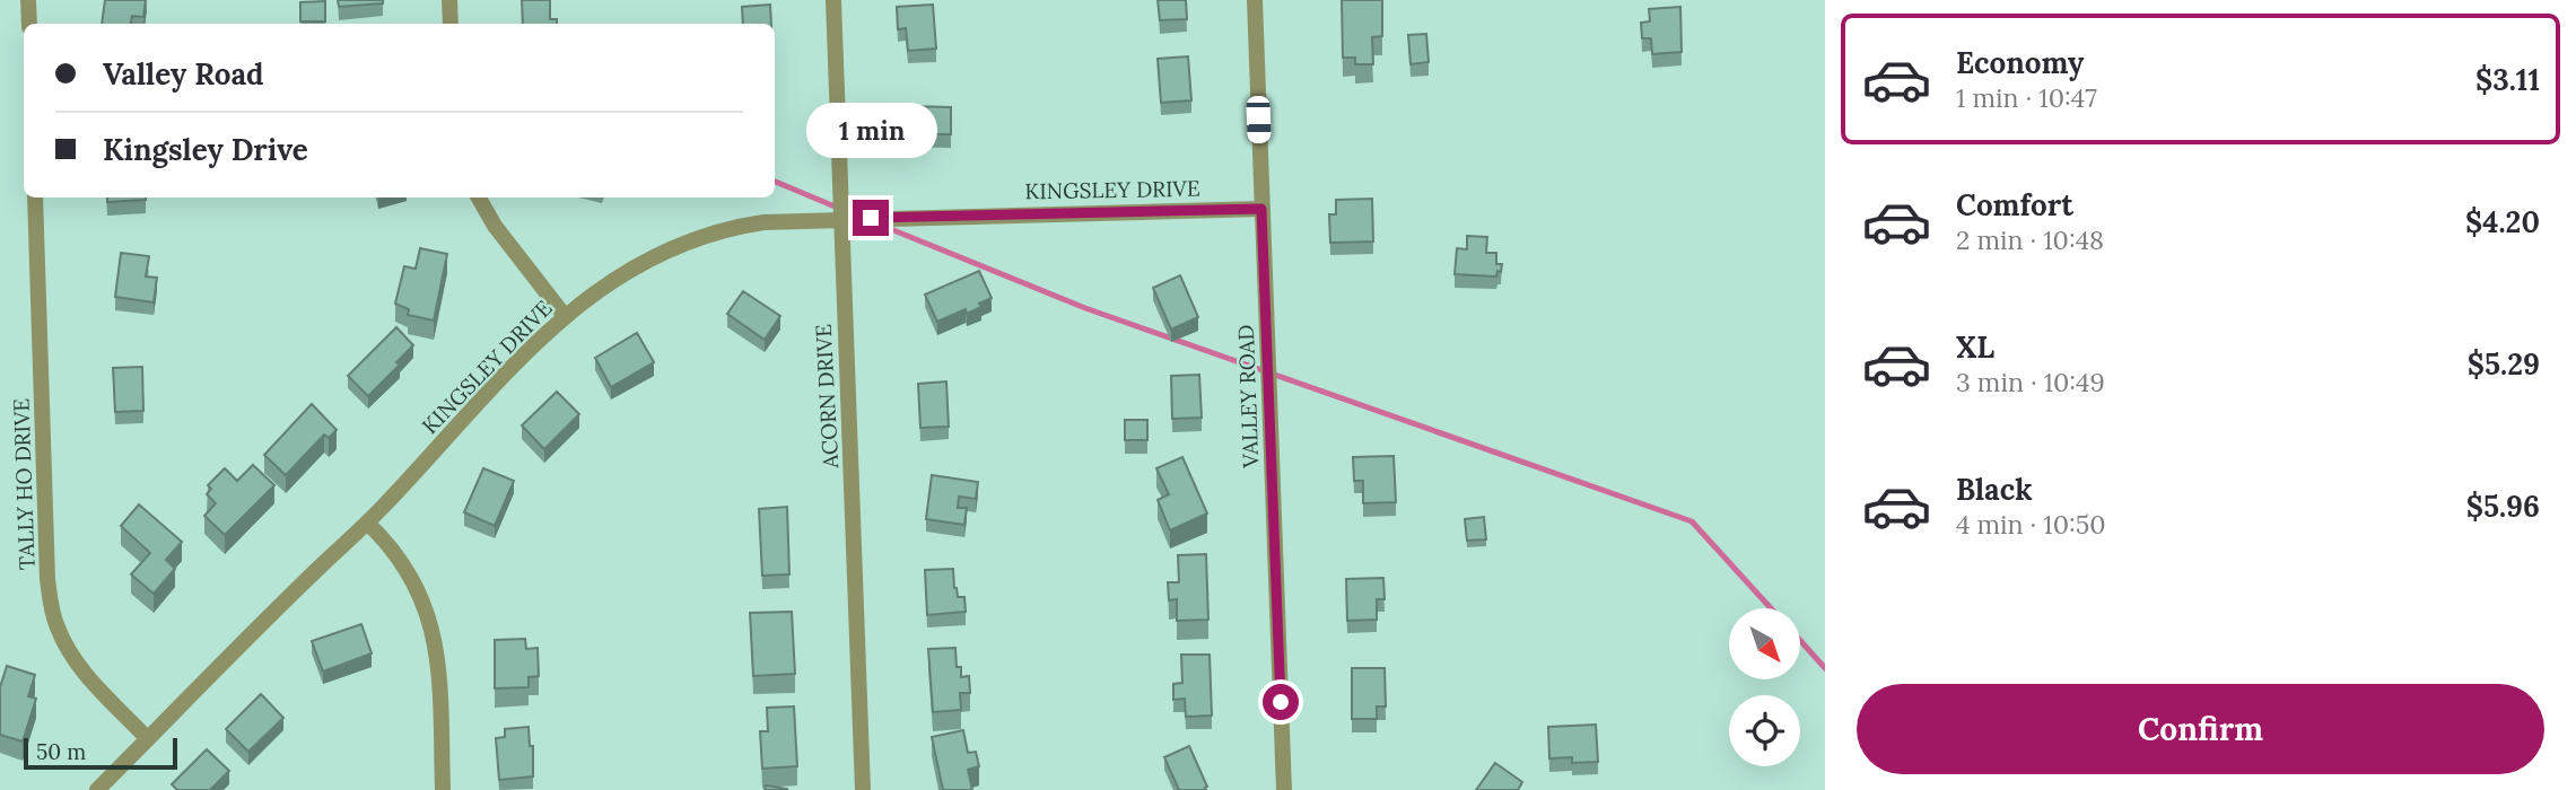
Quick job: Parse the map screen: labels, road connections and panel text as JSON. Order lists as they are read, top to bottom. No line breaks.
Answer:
{"streets":{"street":["KINGSLEY DRIVE","ACORN DRIVE","VALLEY ROAD","TALLY HO DRIVE"]},"crossings":[["KINGSLEY DRIVE","ACORN DRIVE"],["KINGSLEY DRIVE","VALLEY ROAD"],["KINGSLEY DRIVE","TALLY HO DRIVE"]],"scale_bar":"50 m","north":"bottom right","page":{"list":[{"name":"Economy","note":"1 min · 10:47","value":"$3.11"},{"name":"Comfort","note":"2 min · 10:48","value":"$4.20"},{"name":"XL","note":"3 min · 10:49","value":"$5.29"},{"name":"Black","note":"4 min · 10:50","value":"$5.96"}],"banner":["Valley Road","Kingsley Drive"],"bubble":"1 min","buttons":"Confirm","scale":"50 m"}}
